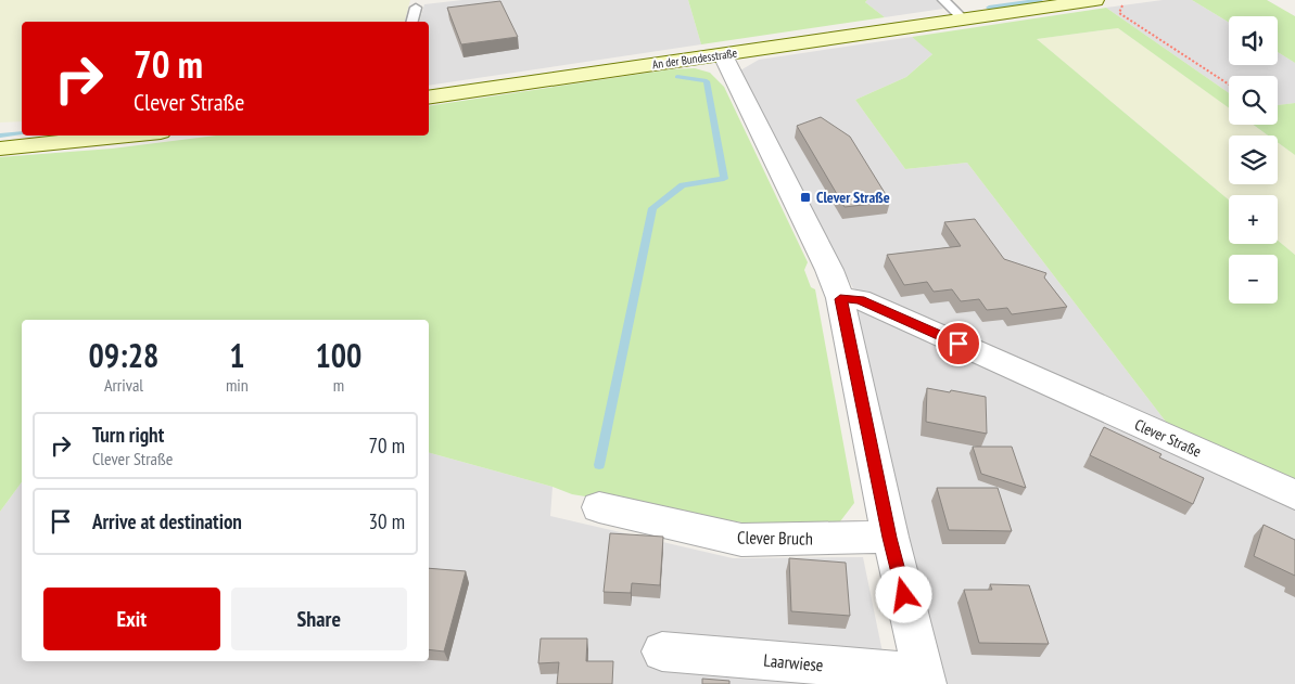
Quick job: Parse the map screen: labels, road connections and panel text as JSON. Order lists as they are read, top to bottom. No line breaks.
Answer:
{"streets":{"main road":["An der Bundesstraße"],"street":["Clever Straße","Clever Bruch","Laarwiese"]},"places":{"transit":["Clever Straße"]},"page":{"map_buttons":["+","−"],"turn":["70 m","Clever Straße"],"eta":["09:28","Arrival","1","min","100","m"],"list":[{"name":"Turn right","note":"Clever Straße","value":"70 m"},{"name":"Arrive at destination","value":"30 m"}],"buttons":["Exit","Share"]}}
